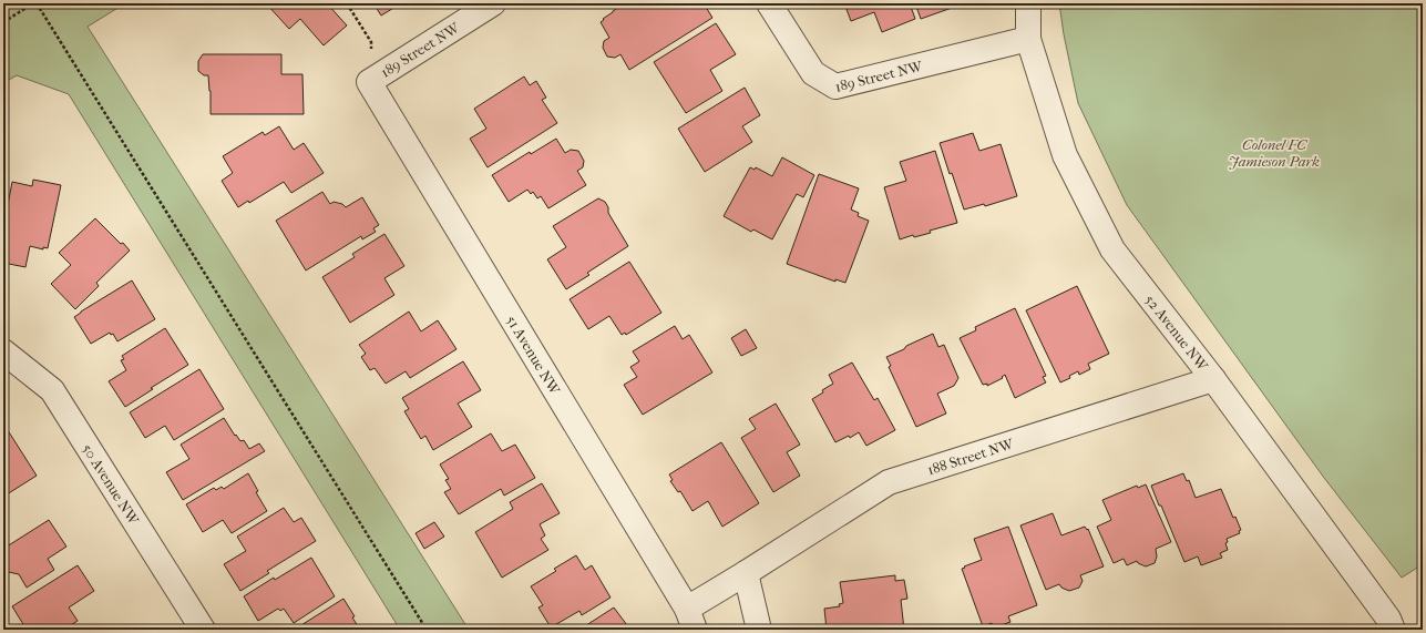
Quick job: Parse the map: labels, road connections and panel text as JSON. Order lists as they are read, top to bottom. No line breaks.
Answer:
{"streets":{"street":["189 Street NW","52 Avenue NW","51 Avenue NW","188 Street NW","50 Avenue NW"]},"crossings":[["189 Street NW","52 Avenue NW"],["189 Street NW","51 Avenue NW"],["52 Avenue NW","188 Street NW"],["51 Avenue NW","188 Street NW"]],"parks":["Colonel FC Jamieson Park"]}
